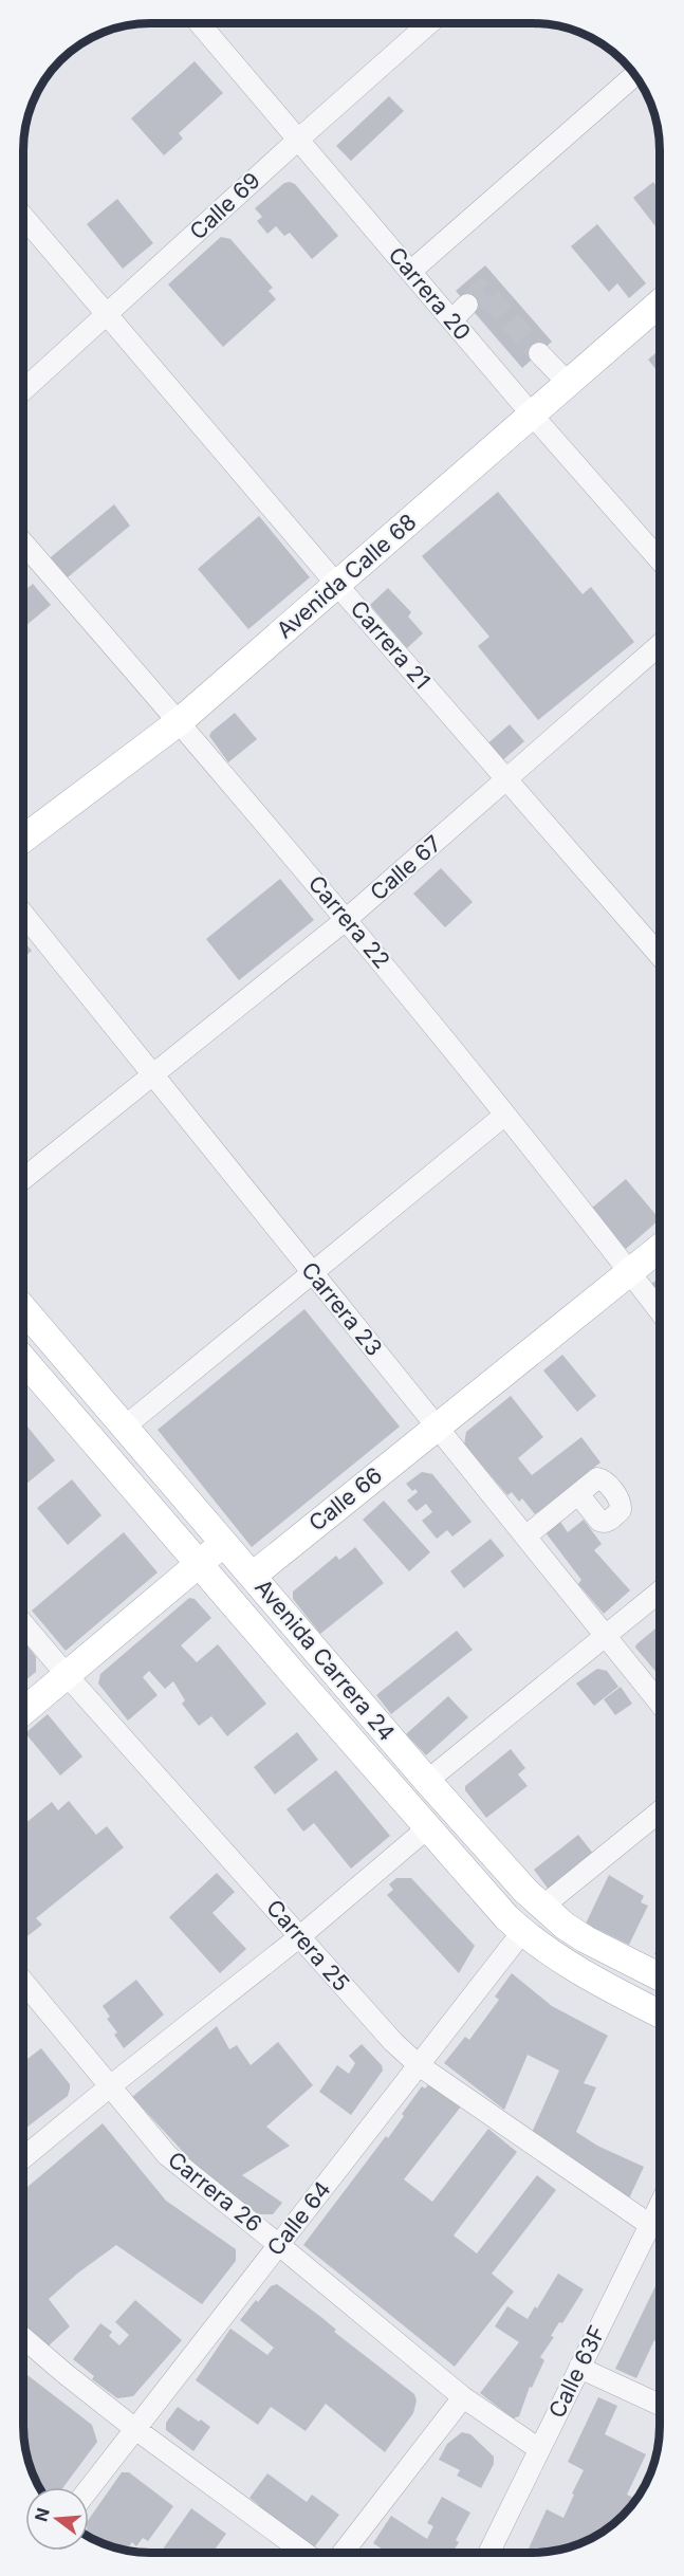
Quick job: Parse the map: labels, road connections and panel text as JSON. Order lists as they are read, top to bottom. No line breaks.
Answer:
{"streets":{"main road":["Avenida Calle 68","Calle 66","Avenida Carrera 24"],"street":["Calle 69","Carrera 20","Carrera 21","Calle 67","Carrera 22","Carrera 23","Carrera 25","Carrera 26","Calle 64","Calle 63F"]},"crossings":[["Calle 69","Carrera 20"],["Calle 69","Carrera 21"],["Carrera 20","Avenida Calle 68"],["Avenida Calle 68","Carrera 21"],["Avenida Calle 68","Carrera 22"],["Carrera 21","Calle 67"],["Calle 67","Carrera 22"],["Calle 67","Carrera 23"],["Carrera 22","Calle 66"],["Carrera 23","Calle 66"],["Calle 66","Avenida Carrera 24"],["Avenida Carrera 24","Calle 64"],["Carrera 25","Calle 64"],["Carrera 25","Calle 63F"],["Carrera 26","Calle 64"],["Carrera 26","Calle 63F"]],"north":"left"}
